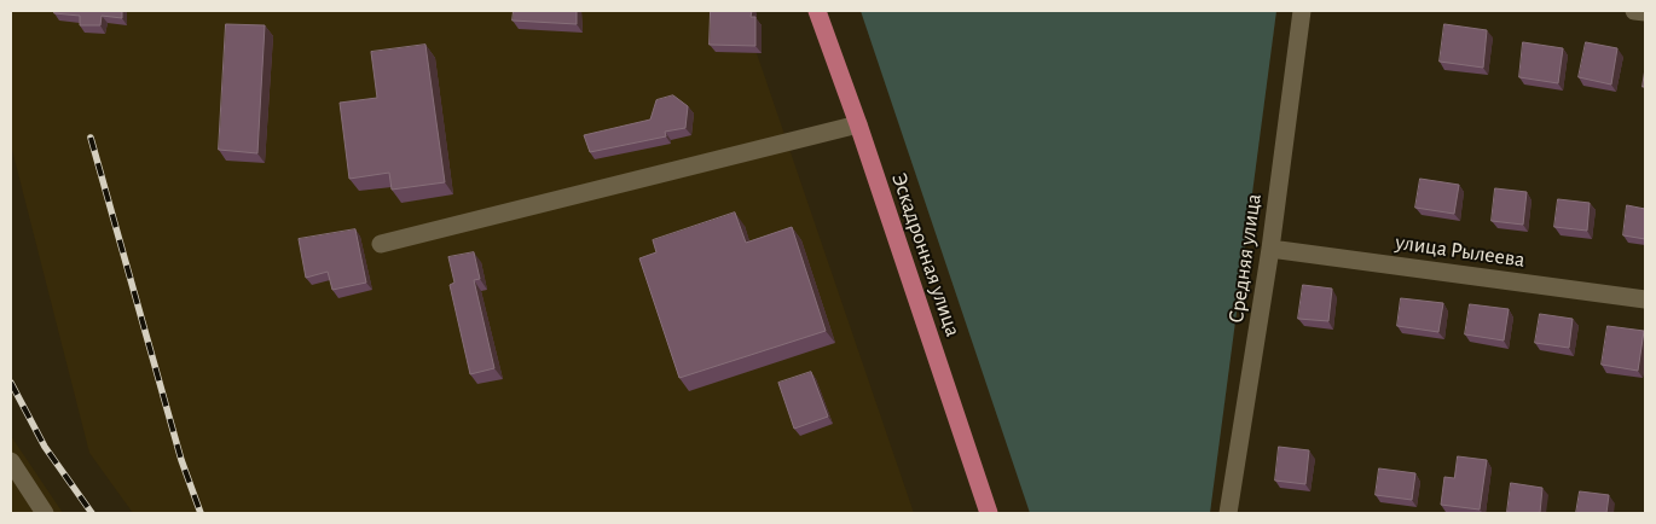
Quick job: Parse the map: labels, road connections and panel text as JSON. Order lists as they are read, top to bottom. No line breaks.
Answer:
{"streets":{"main road":["Эскадронная улица"],"street":["улица Рылеева","Средняя улица"]},"crossings":[["улица Рылеева","Средняя улица"]]}
